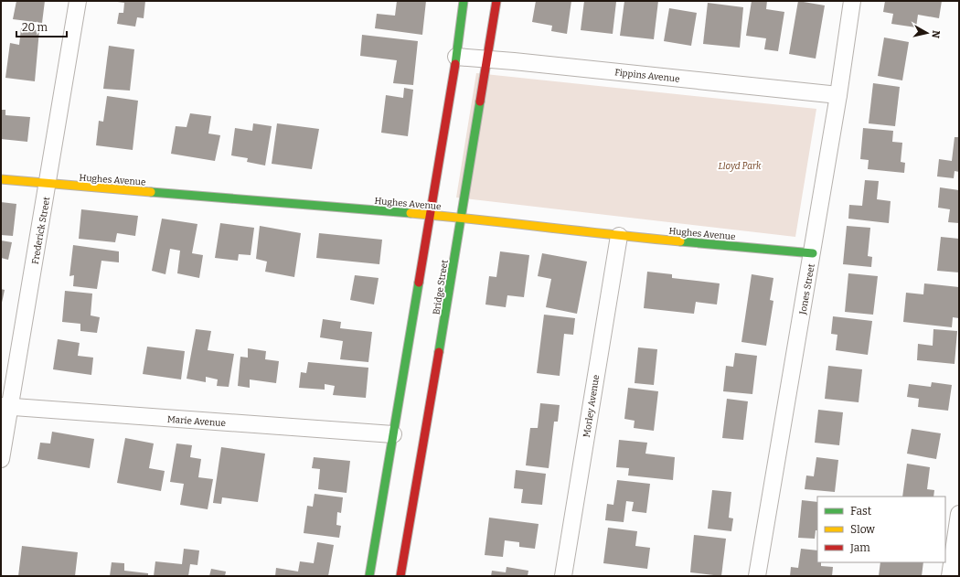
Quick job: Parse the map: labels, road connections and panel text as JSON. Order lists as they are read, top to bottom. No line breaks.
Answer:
{"streets":{"main road":["Hughes Avenue","Bridge Street"],"street":["Fippins Avenue","Frederick Street","Jones Street","Morley Avenue","Marie Avenue"]},"crossings":[["Fippins Avenue","Bridge Street"],["Fippins Avenue","Jones Street"],["Hughes Avenue","Frederick Street"],["Hughes Avenue","Bridge Street"],["Hughes Avenue","Jones Street"],["Hughes Avenue","Morley Avenue"],["Frederick Street","Marie Avenue"]],"parks":["Lloyd Park"],"legend":["Fast","Slow","Jam"],"scale_bar":"20 m","north":"right"}
